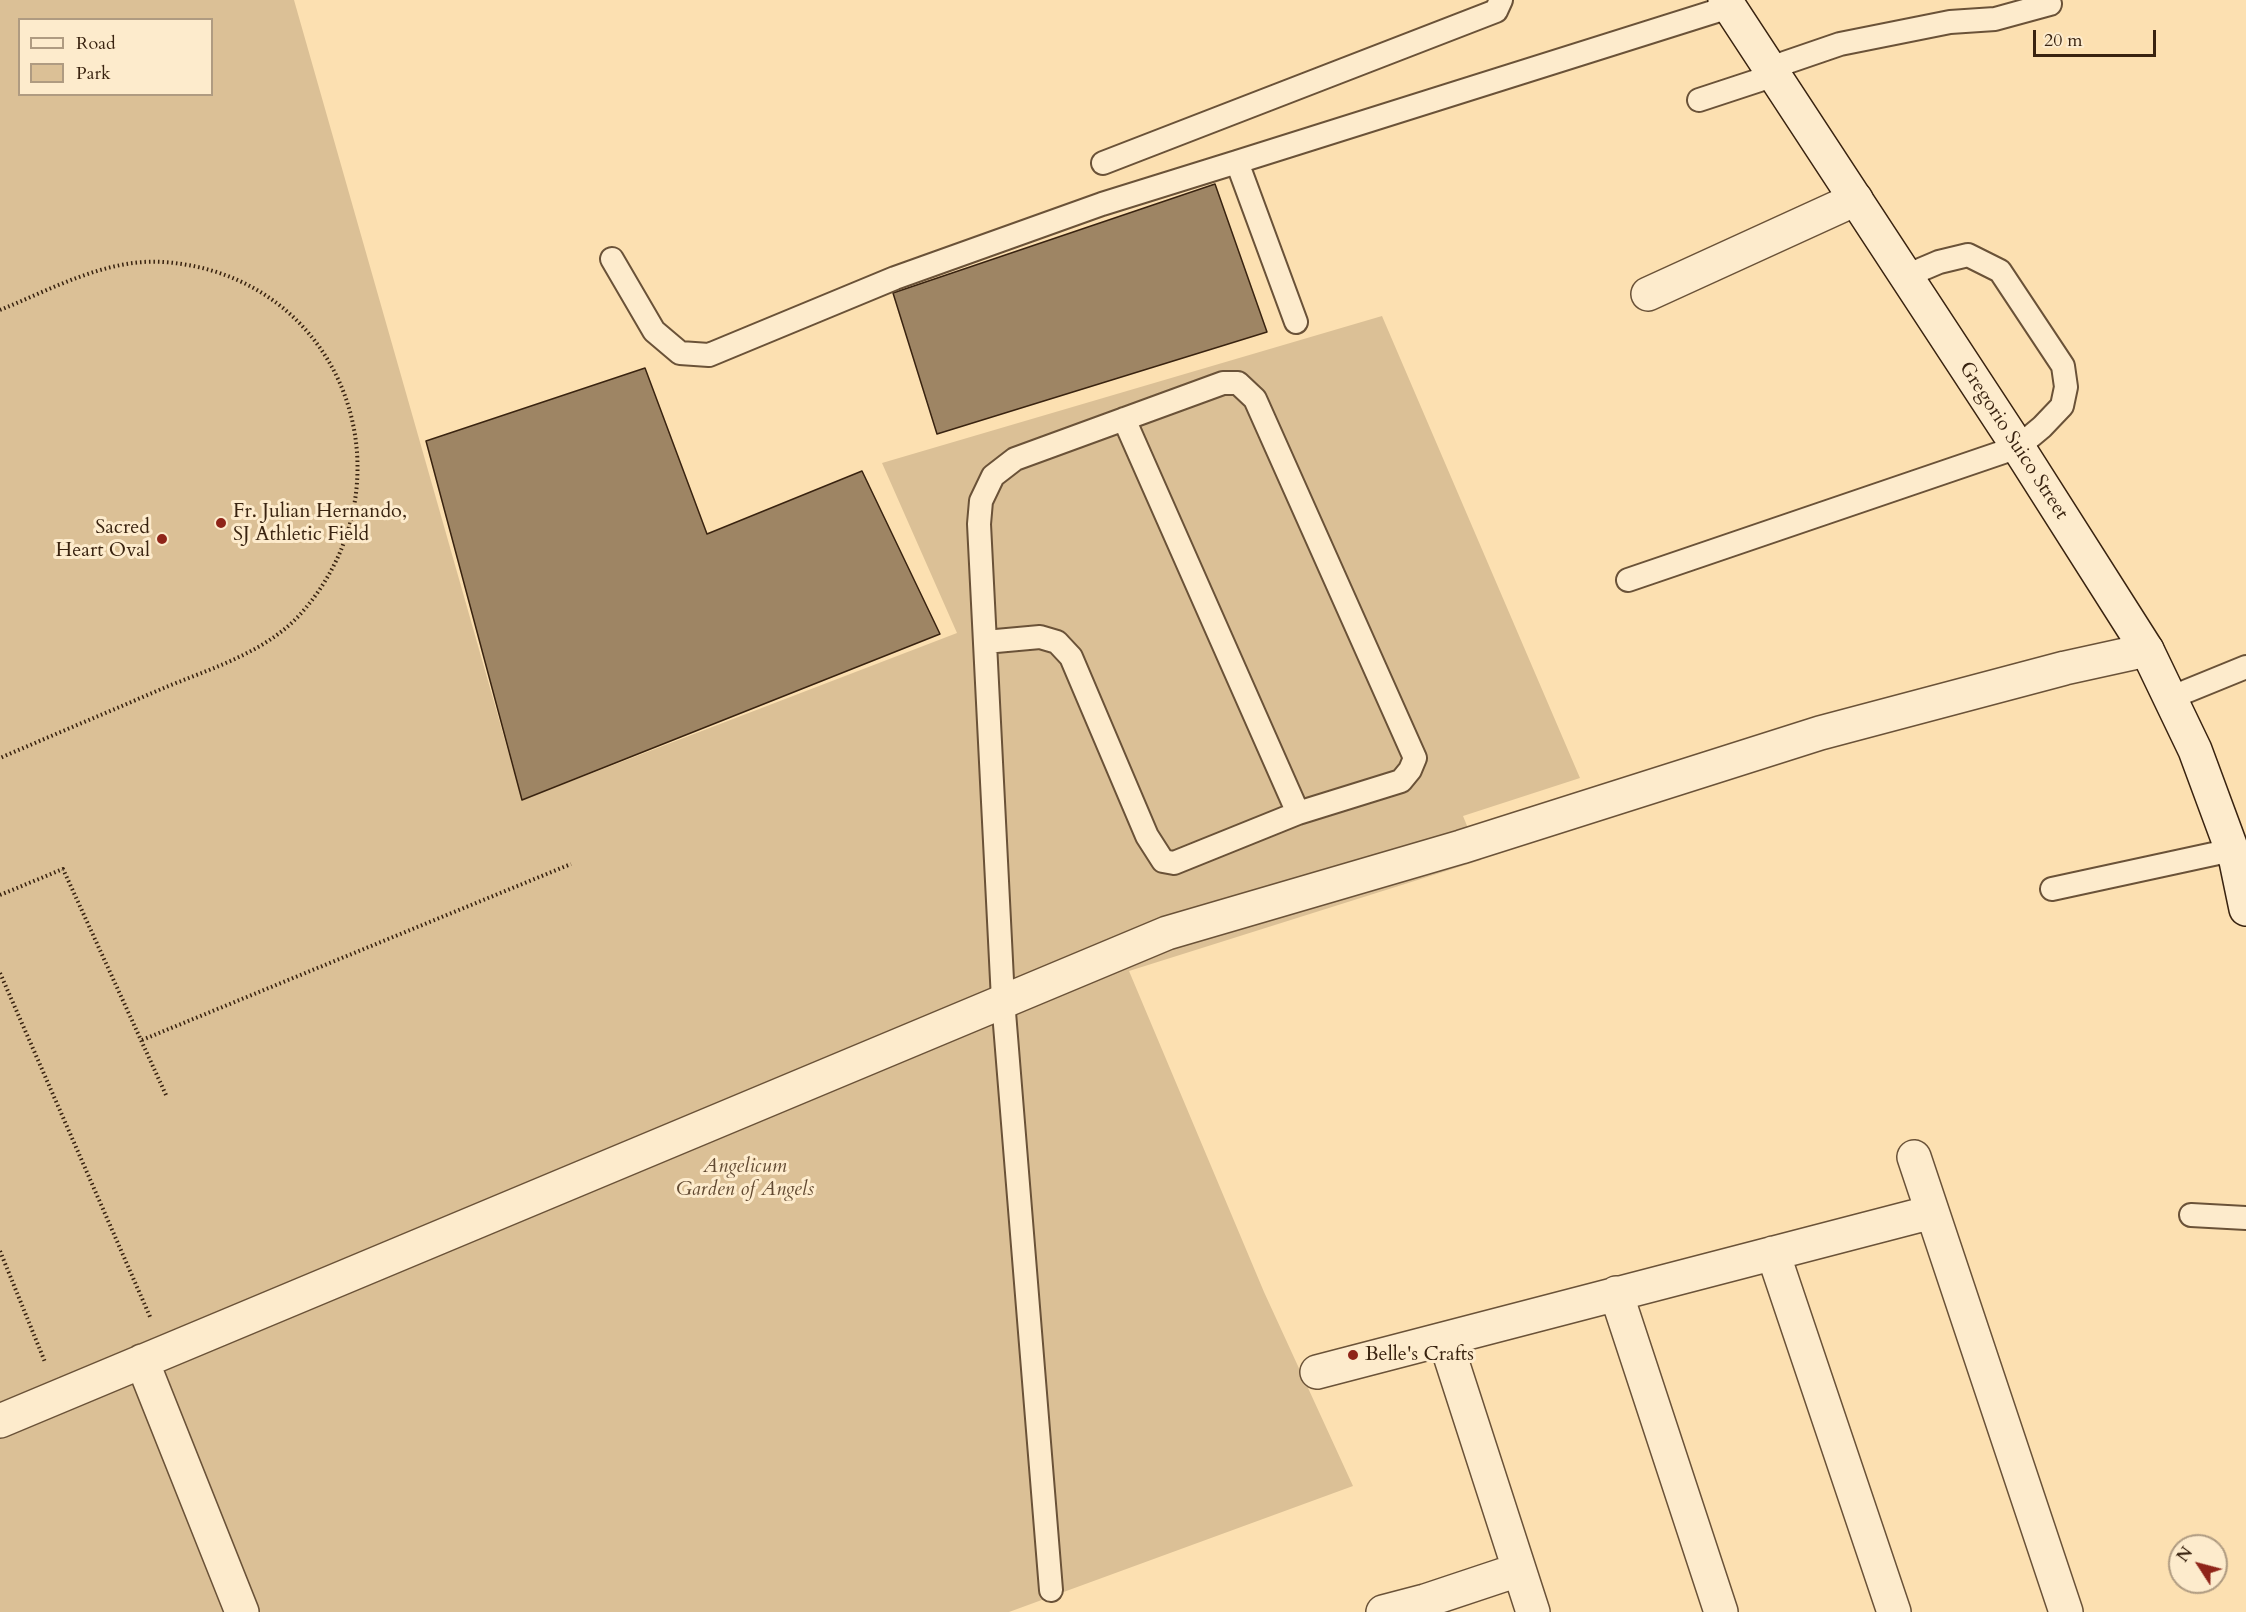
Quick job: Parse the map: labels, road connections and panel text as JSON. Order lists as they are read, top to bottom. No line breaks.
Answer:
{"streets":{"street":["Gregorio Suico Street"]},"parks":["Angelicum Garden of Angels"],"places":["Fr. Julian Hernando, SJ Athletic Field","Sacred Heart Oval","Belle's Crafts"],"legend":["Road","Park"],"scale_bar":"20 m","north":"top left"}
